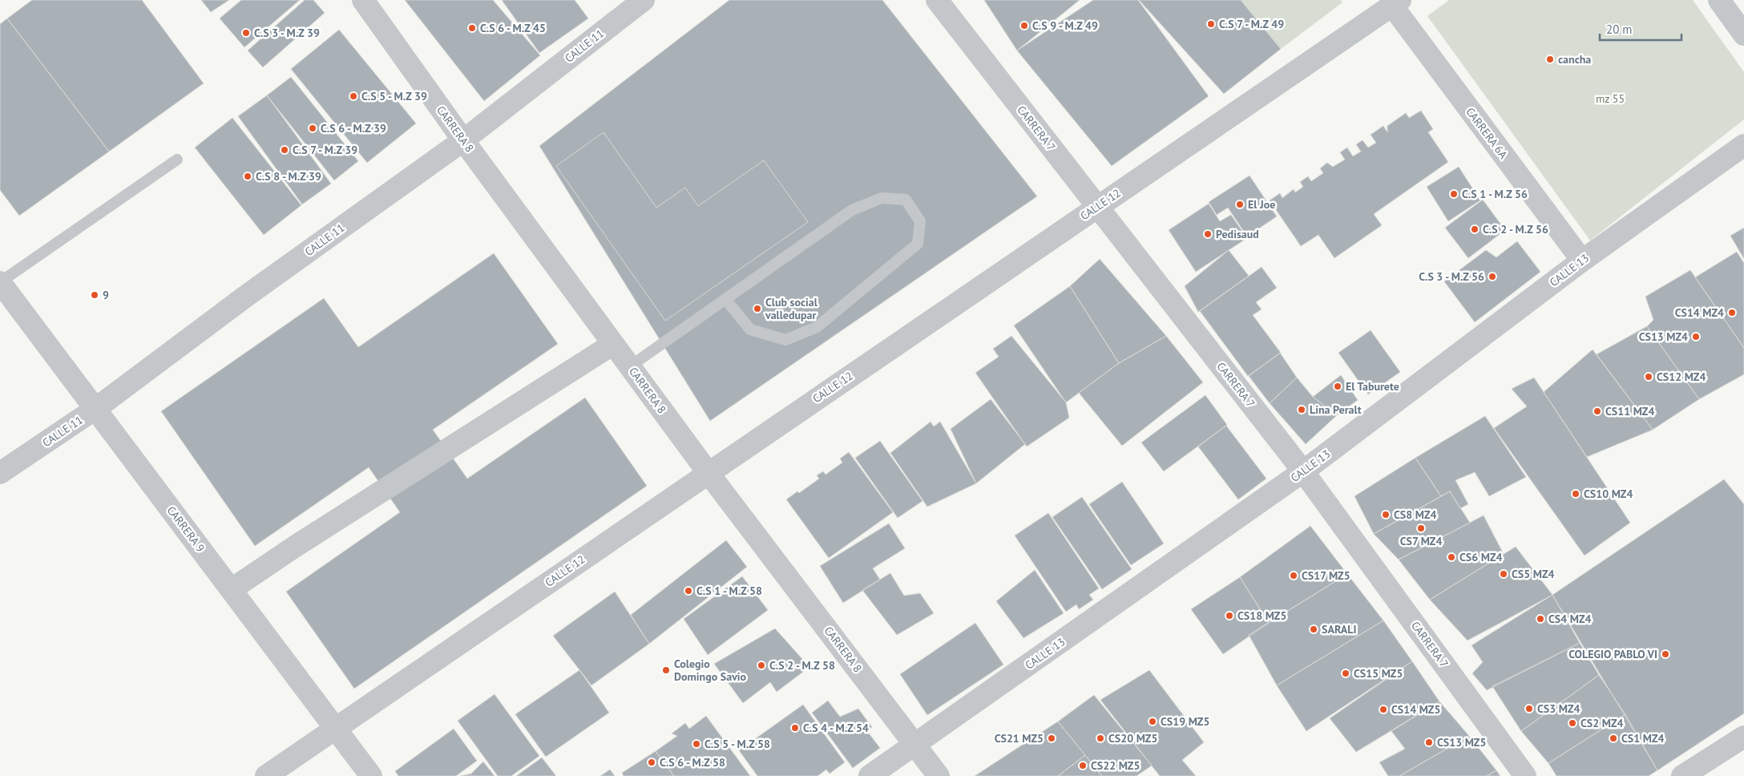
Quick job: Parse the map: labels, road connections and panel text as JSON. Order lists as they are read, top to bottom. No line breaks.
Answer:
{"streets":{"street":["CALLE 11","CARRERA 7","CARRERA 8","CARRERA 6A","CALLE 12","CALLE 13","CARRERA 9"]},"crossings":[["CALLE 11","CARRERA 8"],["CALLE 11","CARRERA 9"],["CARRERA 7","CALLE 12"],["CARRERA 7","CALLE 13"],["CARRERA 8","CALLE 12"],["CARRERA 8","CALLE 13"],["CARRERA 6A","CALLE 12"],["CARRERA 6A","CALLE 13"],["CALLE 12","CARRERA 9"]],"parks":["mz 55"],"places":["C.S 7 - M.Z 49","C.S 9 - M.Z 49","C.S 6 - M.Z 45","C.S 3 - M.Z 39","cancha","C.S 5 - M.Z 39","C.S 6 - M.Z 39","C.S 7 - M.Z 39","C.S 8 - M.Z 39","C.S 1 - M.Z 56","El Joe","C.S 2 - M.Z 56","Pedisaud","C.S 3 - M.Z 56","9","Club social valledupar","CS14 MZ4","CS13 MZ4","CS12 MZ4","El Taburete","Lina Peralt","CS11 MZ4","CS10 MZ4","CS8 MZ4","CS7 MZ4","CS6 MZ4","CS5 MZ4","CS17 MZ5","C.S 1 - M.Z 58","CS18 MZ5","CS4 MZ4","SARALI","COLEGIO PABLO VI","C.S 2 - M.Z 58","Colegio Domingo Savio","CS15 MZ5","CS3 MZ4","CS14 MZ5","CS19 MZ5","CS2 MZ4","C.S 4 - M.Z 54","CS21 MZ5","CS20 MZ5","CS1 MZ4","CS13 MZ5","C.S 5 - M.Z 58","C.S 6 - M.Z 58","CS22 MZ5"],"scale_bar":"20 m"}
